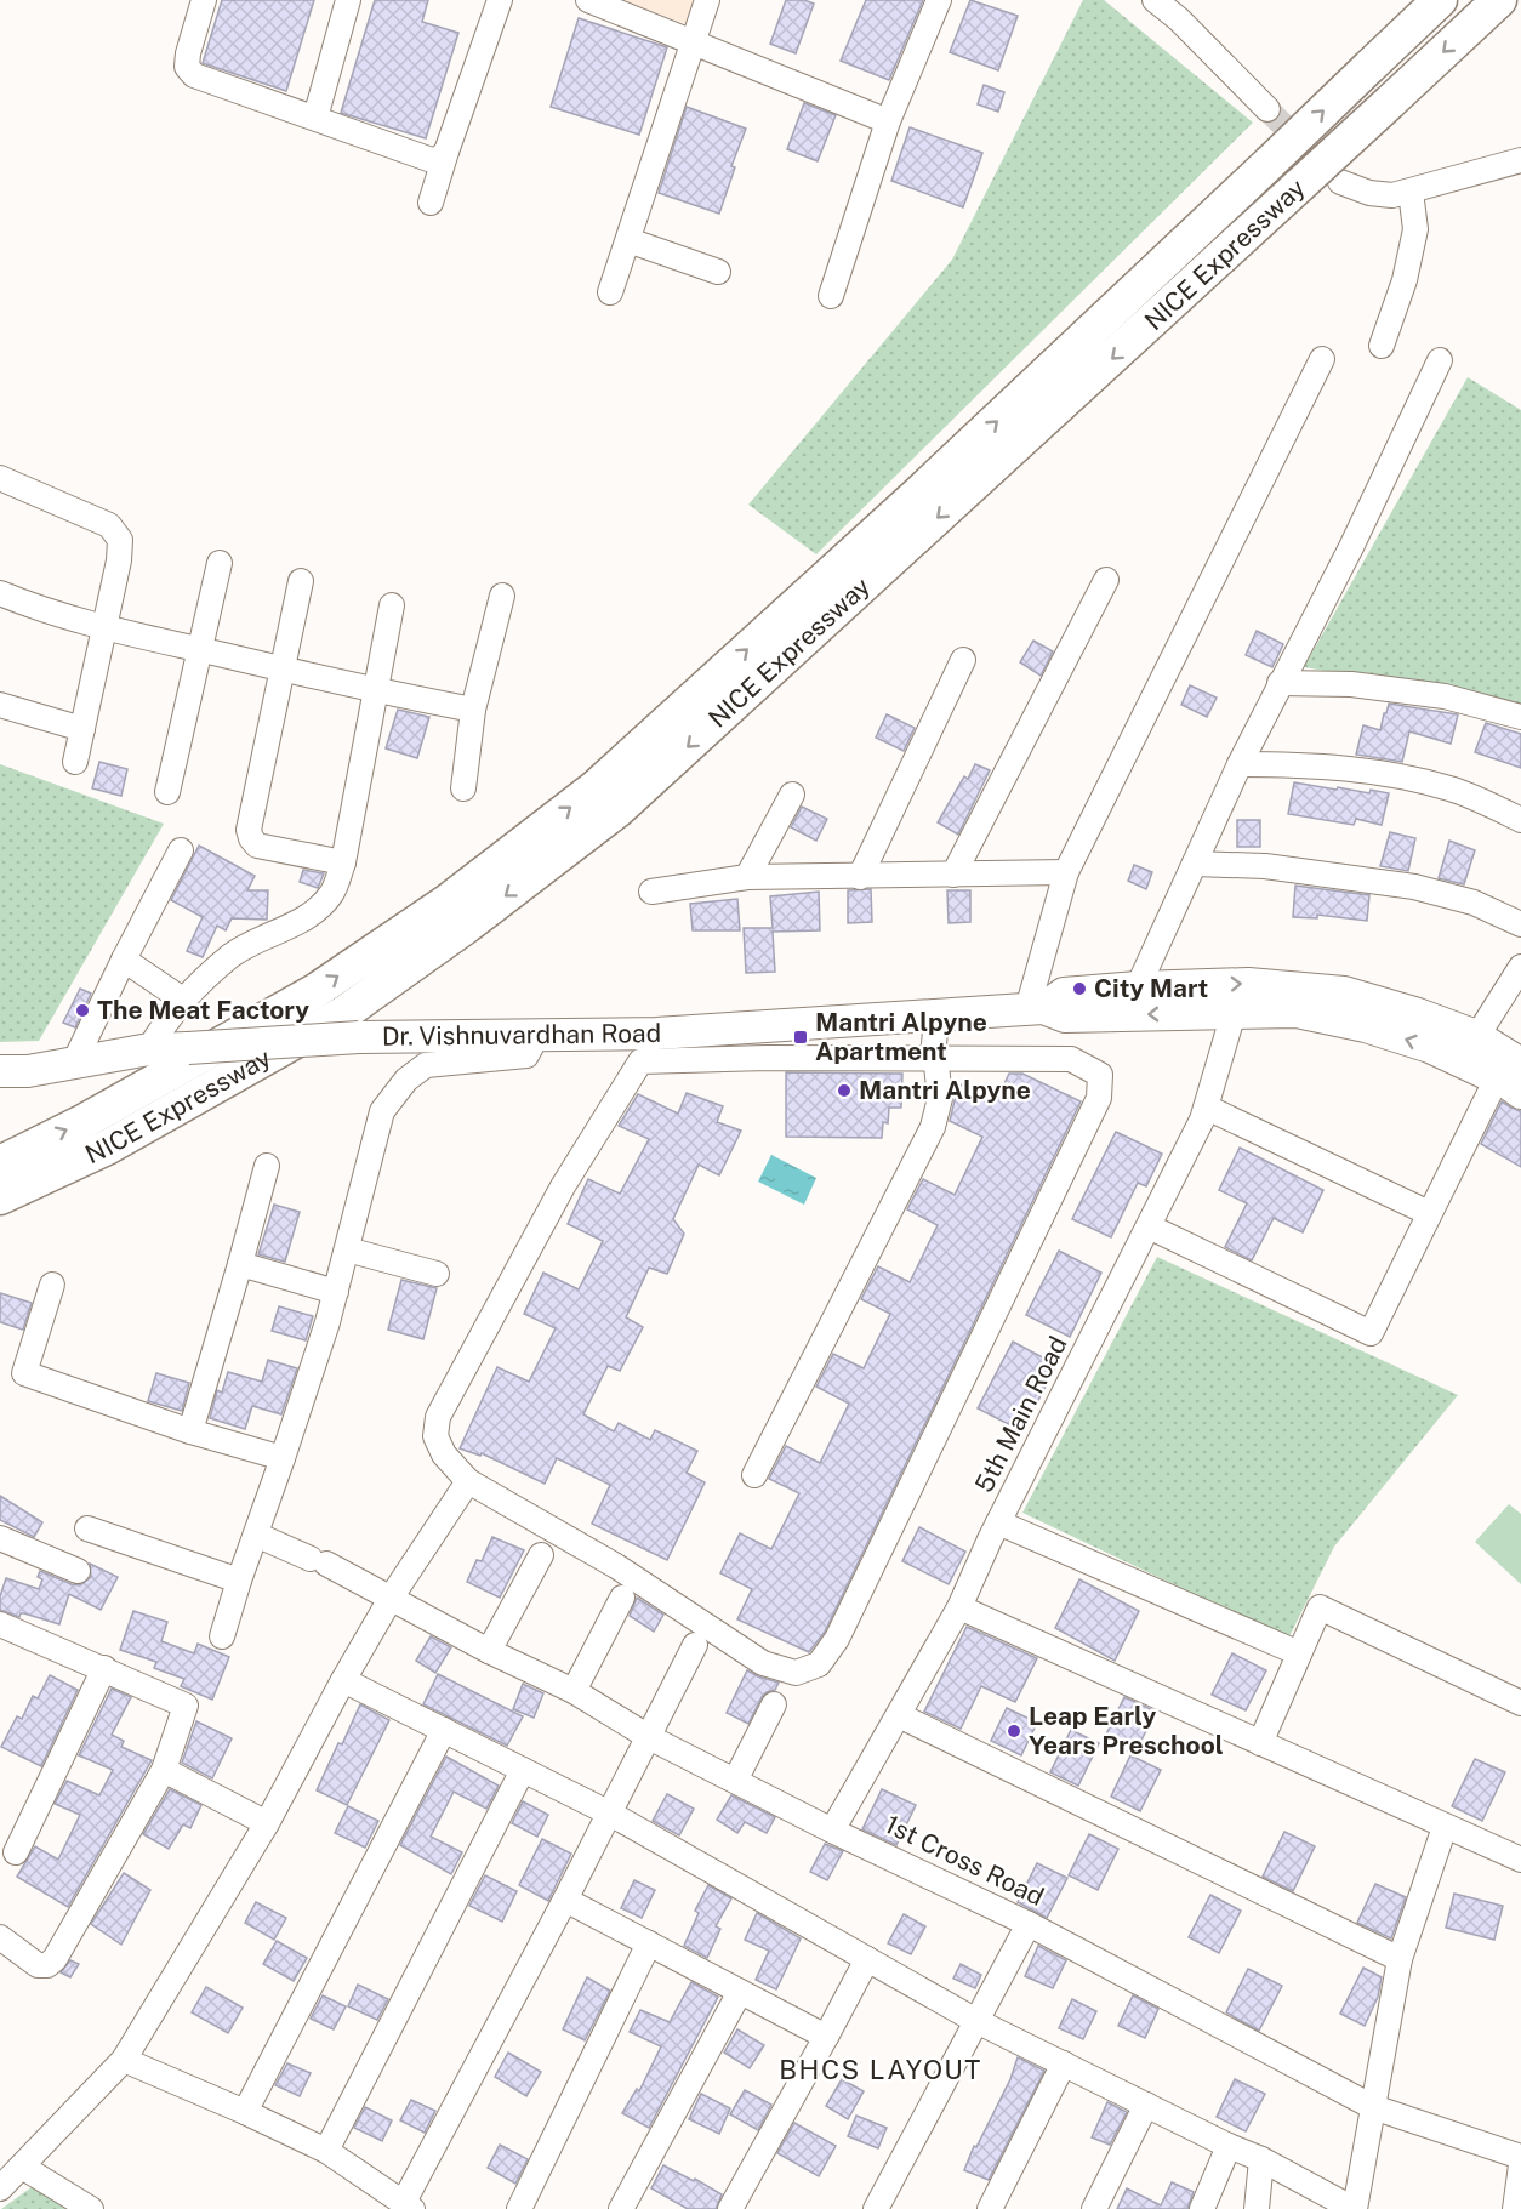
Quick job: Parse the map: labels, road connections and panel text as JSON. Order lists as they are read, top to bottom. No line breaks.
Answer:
{"streets":{"highway":["NICE Expressway"],"main road":["Dr. Vishnuvardhan Road"],"street":["5th Main Road","1st Cross Road"]},"crossings":[["Dr. Vishnuvardhan Road","5th Main Road"],["5th Main Road","1st Cross Road"]],"districts":["BHCS LAYOUT"],"places":{"other":["City Mart","The Meat Factory","Mantri Alpyne","Leap Early Years Preschool"],"transit":["Mantri Alpyne Apartment"]}}
